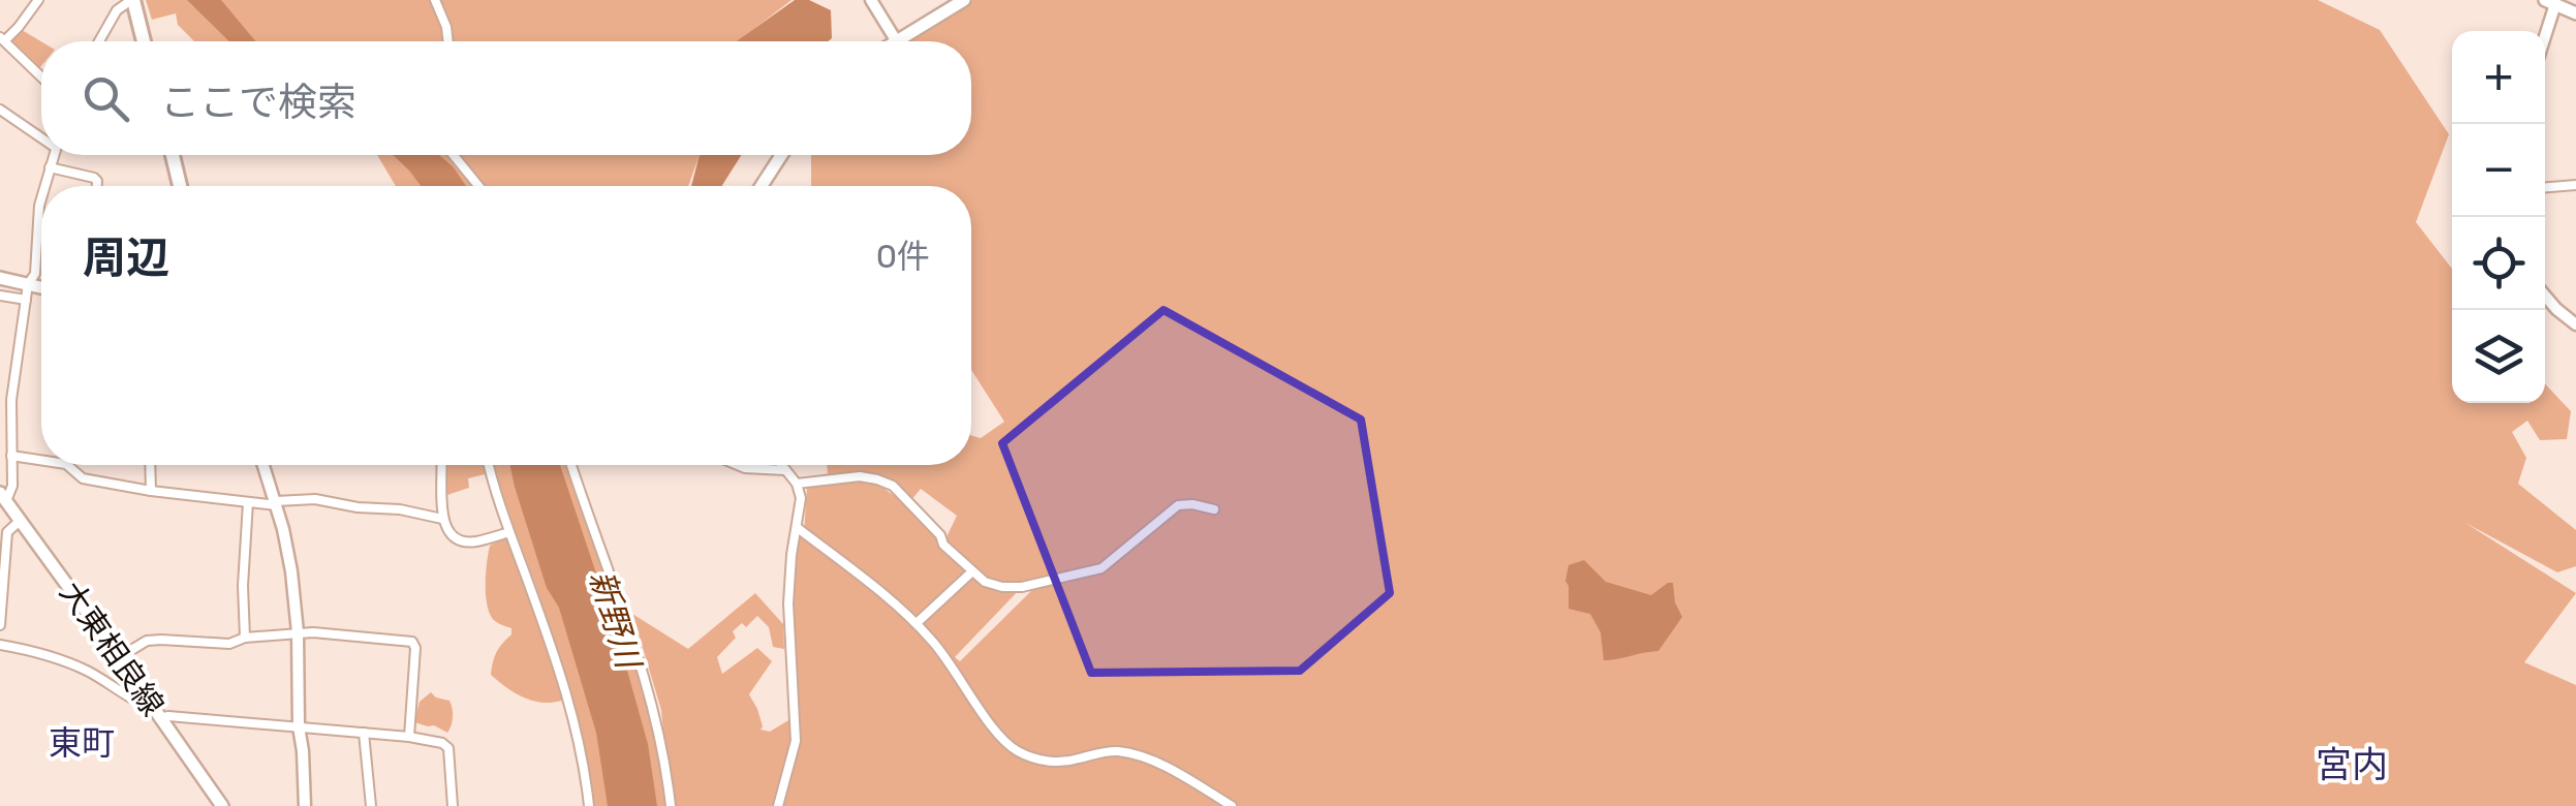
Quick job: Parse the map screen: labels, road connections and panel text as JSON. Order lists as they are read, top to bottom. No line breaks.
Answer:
{"streets":{"main road":["大東相良線"]},"districts":["東町","宮内"],"water":["新野川"],"page":{"map_buttons":["+","−"],"search":"ここで検索","heading":["周辺","0件"]}}
